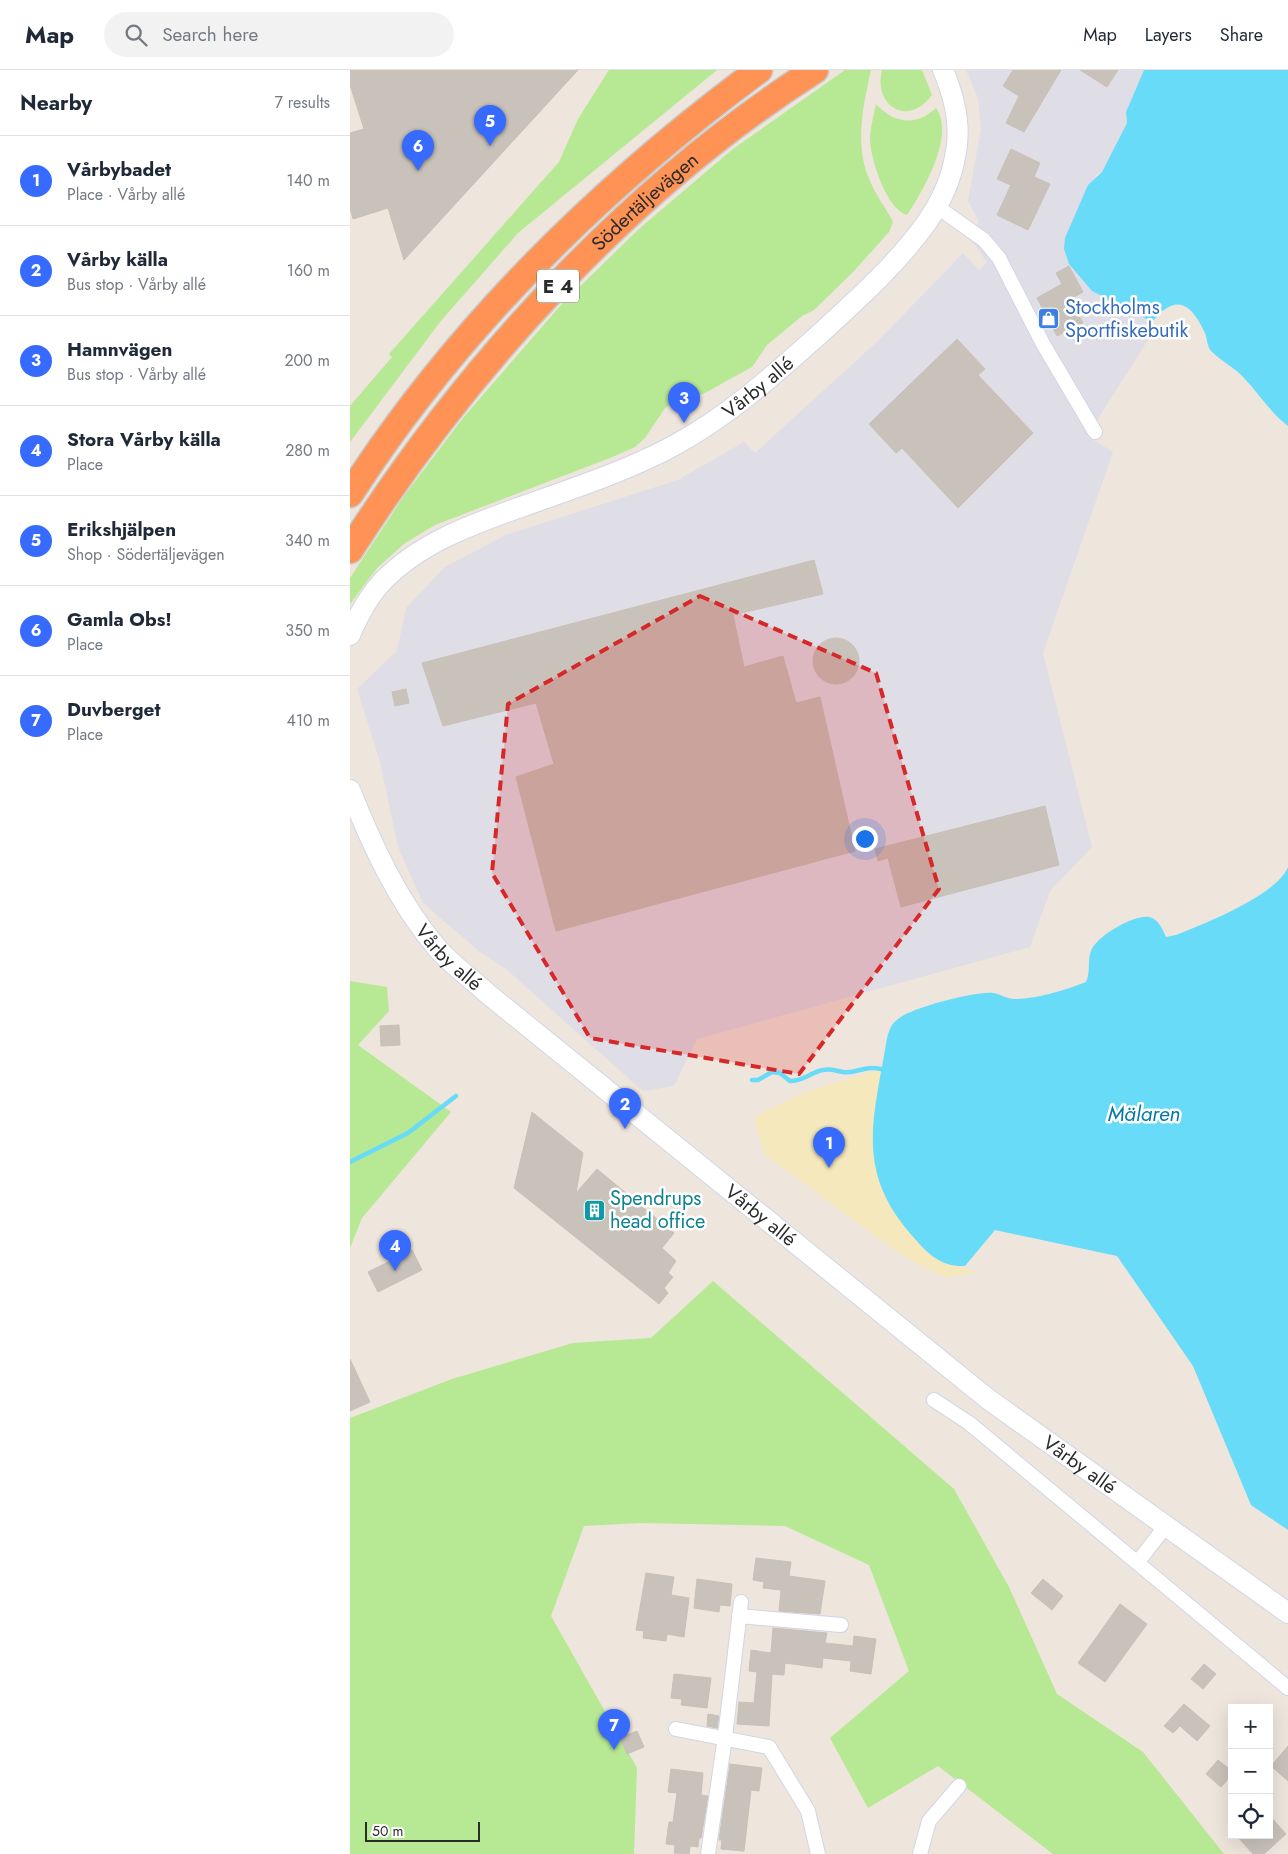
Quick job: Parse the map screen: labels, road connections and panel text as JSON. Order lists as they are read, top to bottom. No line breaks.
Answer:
{"streets":{"highway":["Södertäljevägen","E 4"],"street":["Vårby allé"]},"water":["Mälaren"],"places":{"shop":["Stockholms Sportfiskebutik"],"building":["Spendrups head office"]},"scale_bar":"50 m","page":{"header":"Map","search":"Search here","nav":["Map","Layers","Share"],"heading":["Nearby","7 results"],"pins":["5","6","3","2","1","4","7"],"list":[{"mark":"1","name":"Vårbybadet","note":"Place · Vårby allé","value":"140 m"},{"mark":"2","name":"Vårby källa","note":"Bus stop · Vårby allé","value":"160 m"},{"mark":"3","name":"Hamnvägen","note":"Bus stop · Vårby allé","value":"200 m"},{"mark":"4","name":"Stora Vårby källa","note":"Place","value":"280 m"},{"mark":"5","name":"Erikshjälpen","note":"Shop · Södertäljevägen","value":"340 m"},{"mark":"6","name":"Gamla Obs!","note":"Place","value":"350 m"},{"mark":"7","name":"Duvberget","note":"Place","value":"410 m"}],"map_buttons":["+","−"],"scale":"50 m"}}
